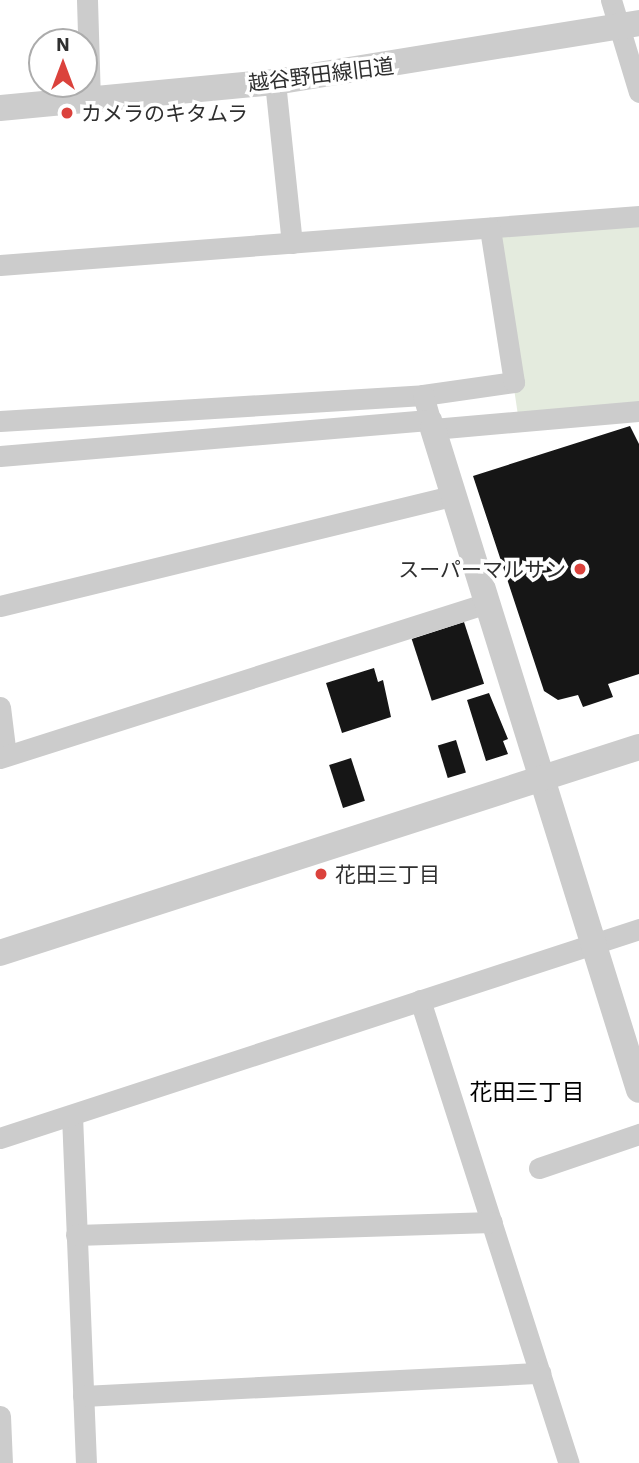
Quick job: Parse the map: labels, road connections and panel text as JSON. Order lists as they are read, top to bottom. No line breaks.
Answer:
{"streets":{"street":["越谷野田線旧道"]},"districts":["花田三丁目"],"places":["カメラのキタムラ","スーパーマルサン","花田三丁目"],"north":"top"}
